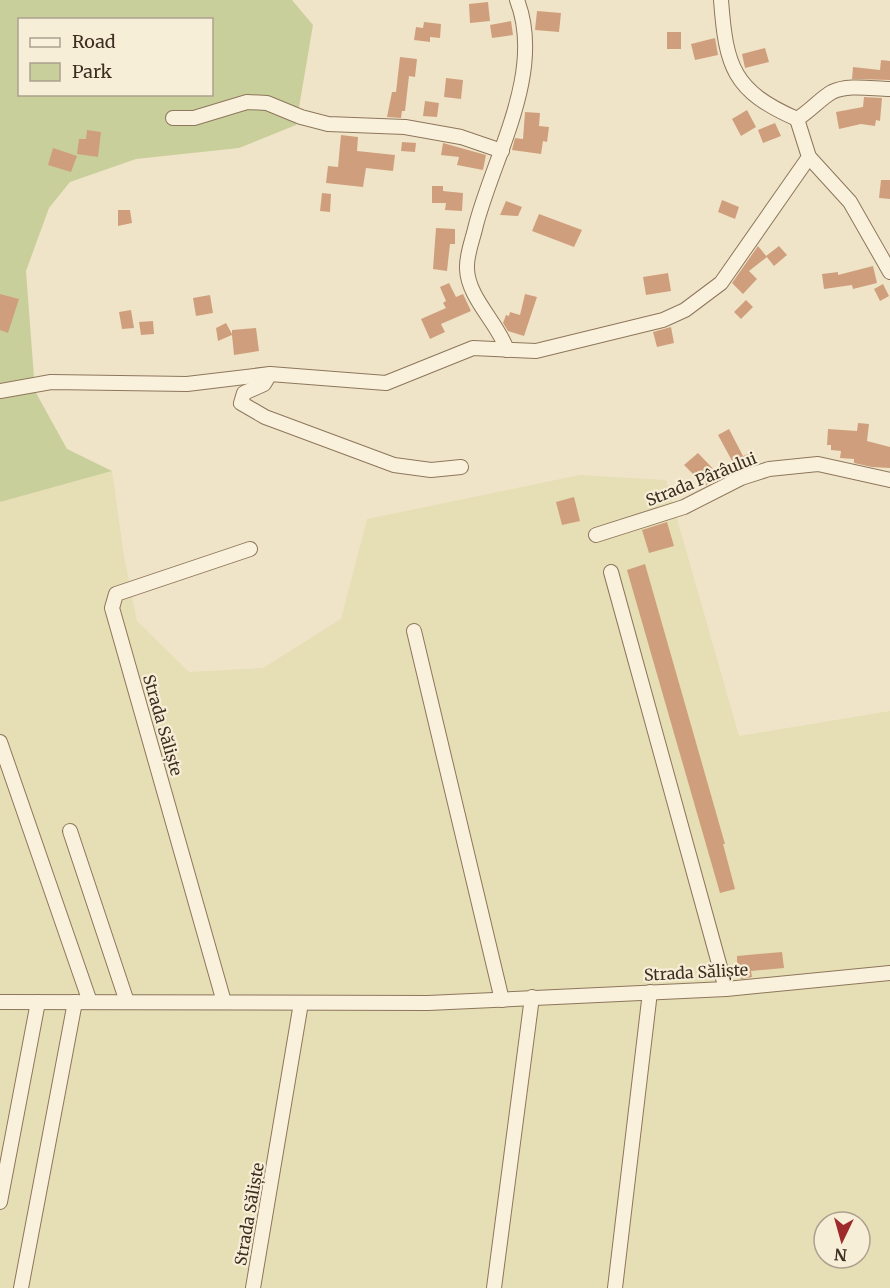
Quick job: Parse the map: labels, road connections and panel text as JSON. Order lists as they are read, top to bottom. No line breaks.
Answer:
{"streets":{"street":["Strada Pârâului","Strada Săliște"]},"legend":["Road","Park"],"north":"bottom"}
